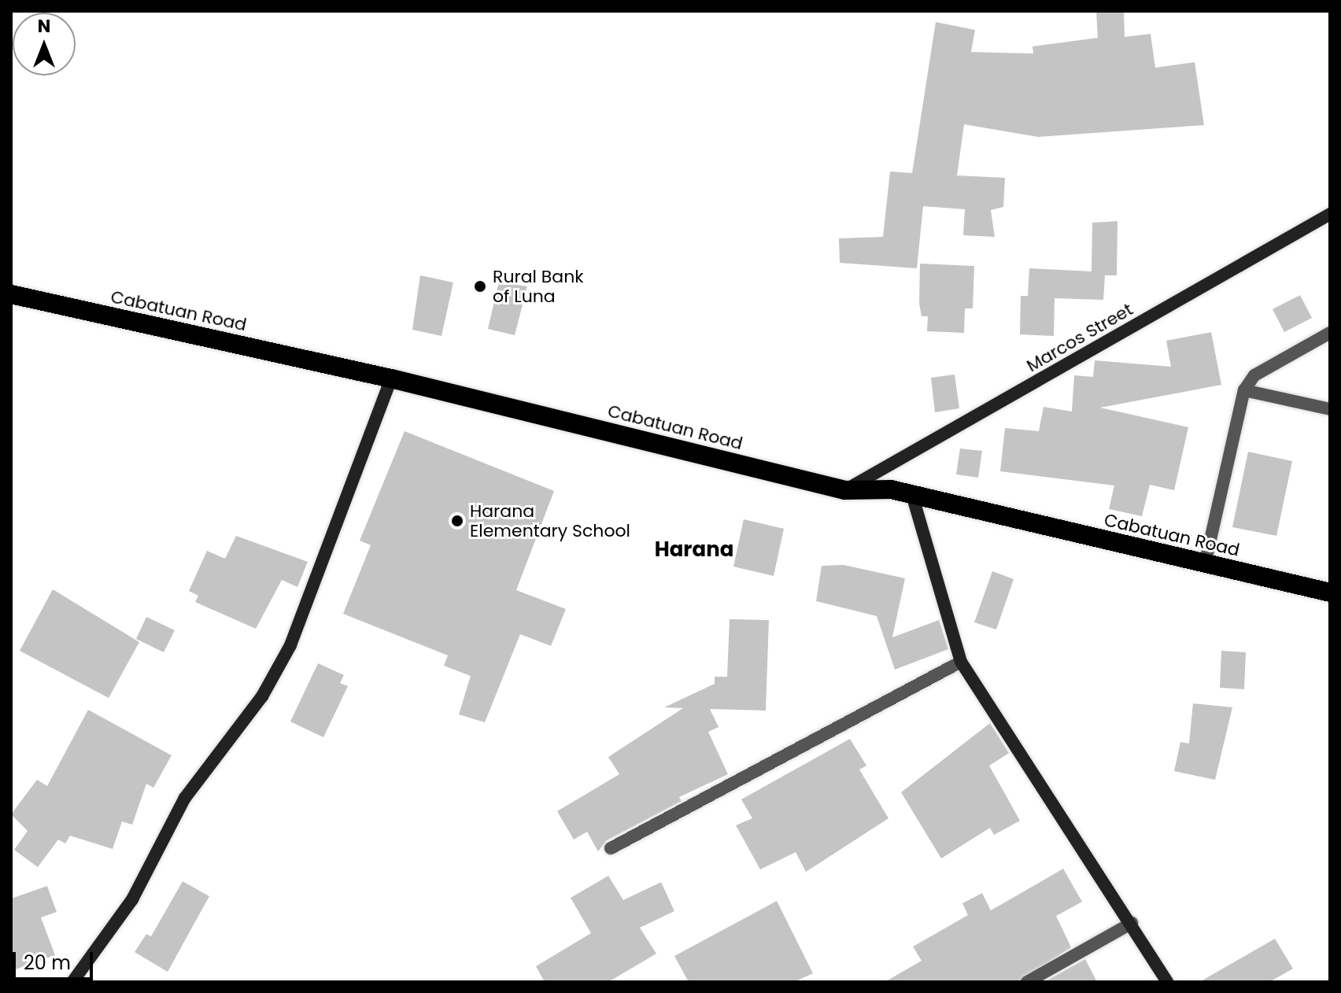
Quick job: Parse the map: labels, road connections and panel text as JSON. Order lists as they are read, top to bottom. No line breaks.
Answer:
{"streets":{"highway":["Cabatuan Road"],"street":["Marcos Street"]},"crossings":[["Cabatuan Road","Marcos Street"]],"districts":["Harana"],"places":["Rural Bank of Luna","Harana Elementary School"],"scale_bar":"20 m","north":"top"}
